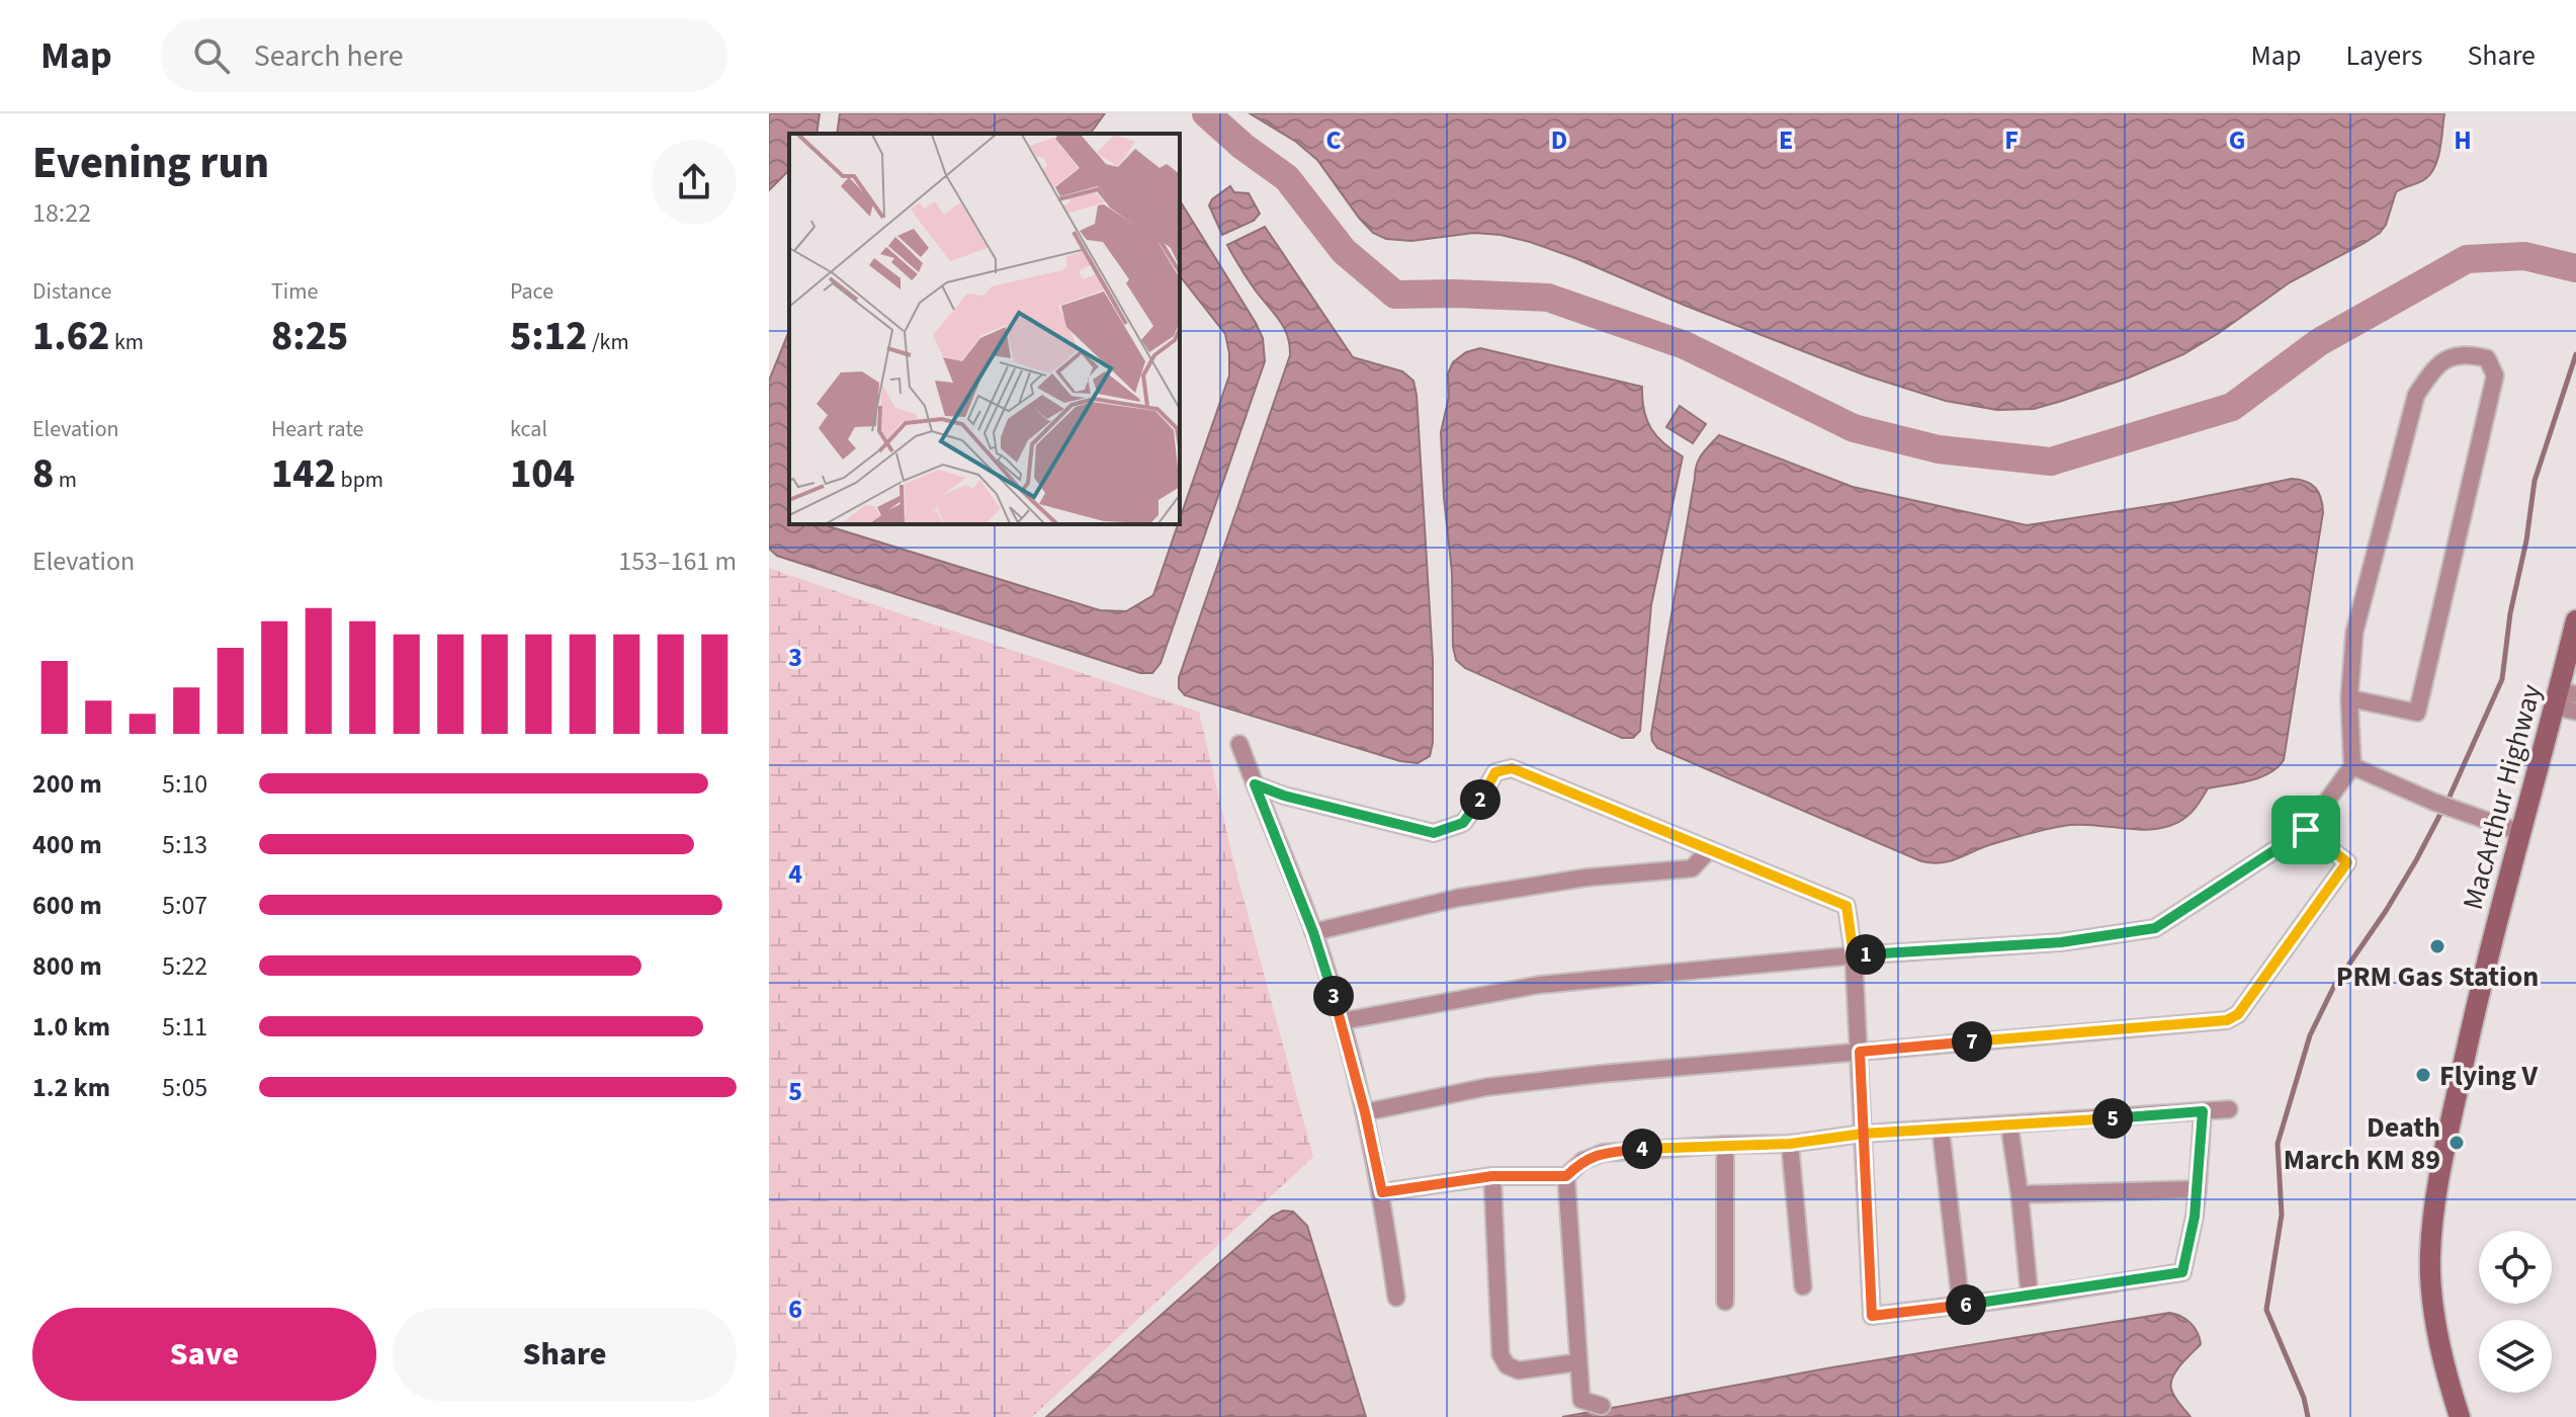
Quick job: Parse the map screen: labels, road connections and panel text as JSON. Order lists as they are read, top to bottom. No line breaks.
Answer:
{"streets":{"main road":["MacArthur Highway"]},"places":["PRM Gas Station","Flying V","Death March KM 89"],"page":{"header":"Map","search":"Search here","nav":["Map","Layers","Share"],"heading":["Evening run","18:22"],"stats":[["Distance","1.62 km"],["Time","8:25"],["Pace","5:12 /km"],["Elevation","8 m"],["Heart rate","142 bpm"],["kcal","104"]],"chart":["Elevation","153–161 m"],"list":[{"name":"200 m","note":"5:10"},{"name":"400 m","note":"5:13"},{"name":"600 m","note":"5:07"},{"name":"800 m","note":"5:22"},{"name":"1.0 km","note":"5:11"},{"name":"1.2 km","note":"5:05"}],"pins":["2","1","3","7","5","4","6"],"buttons":["Save","Share"]},"grid":{"columns":["C","D","E","F","G","H"],"rows":["3","4","5","6"]}}
